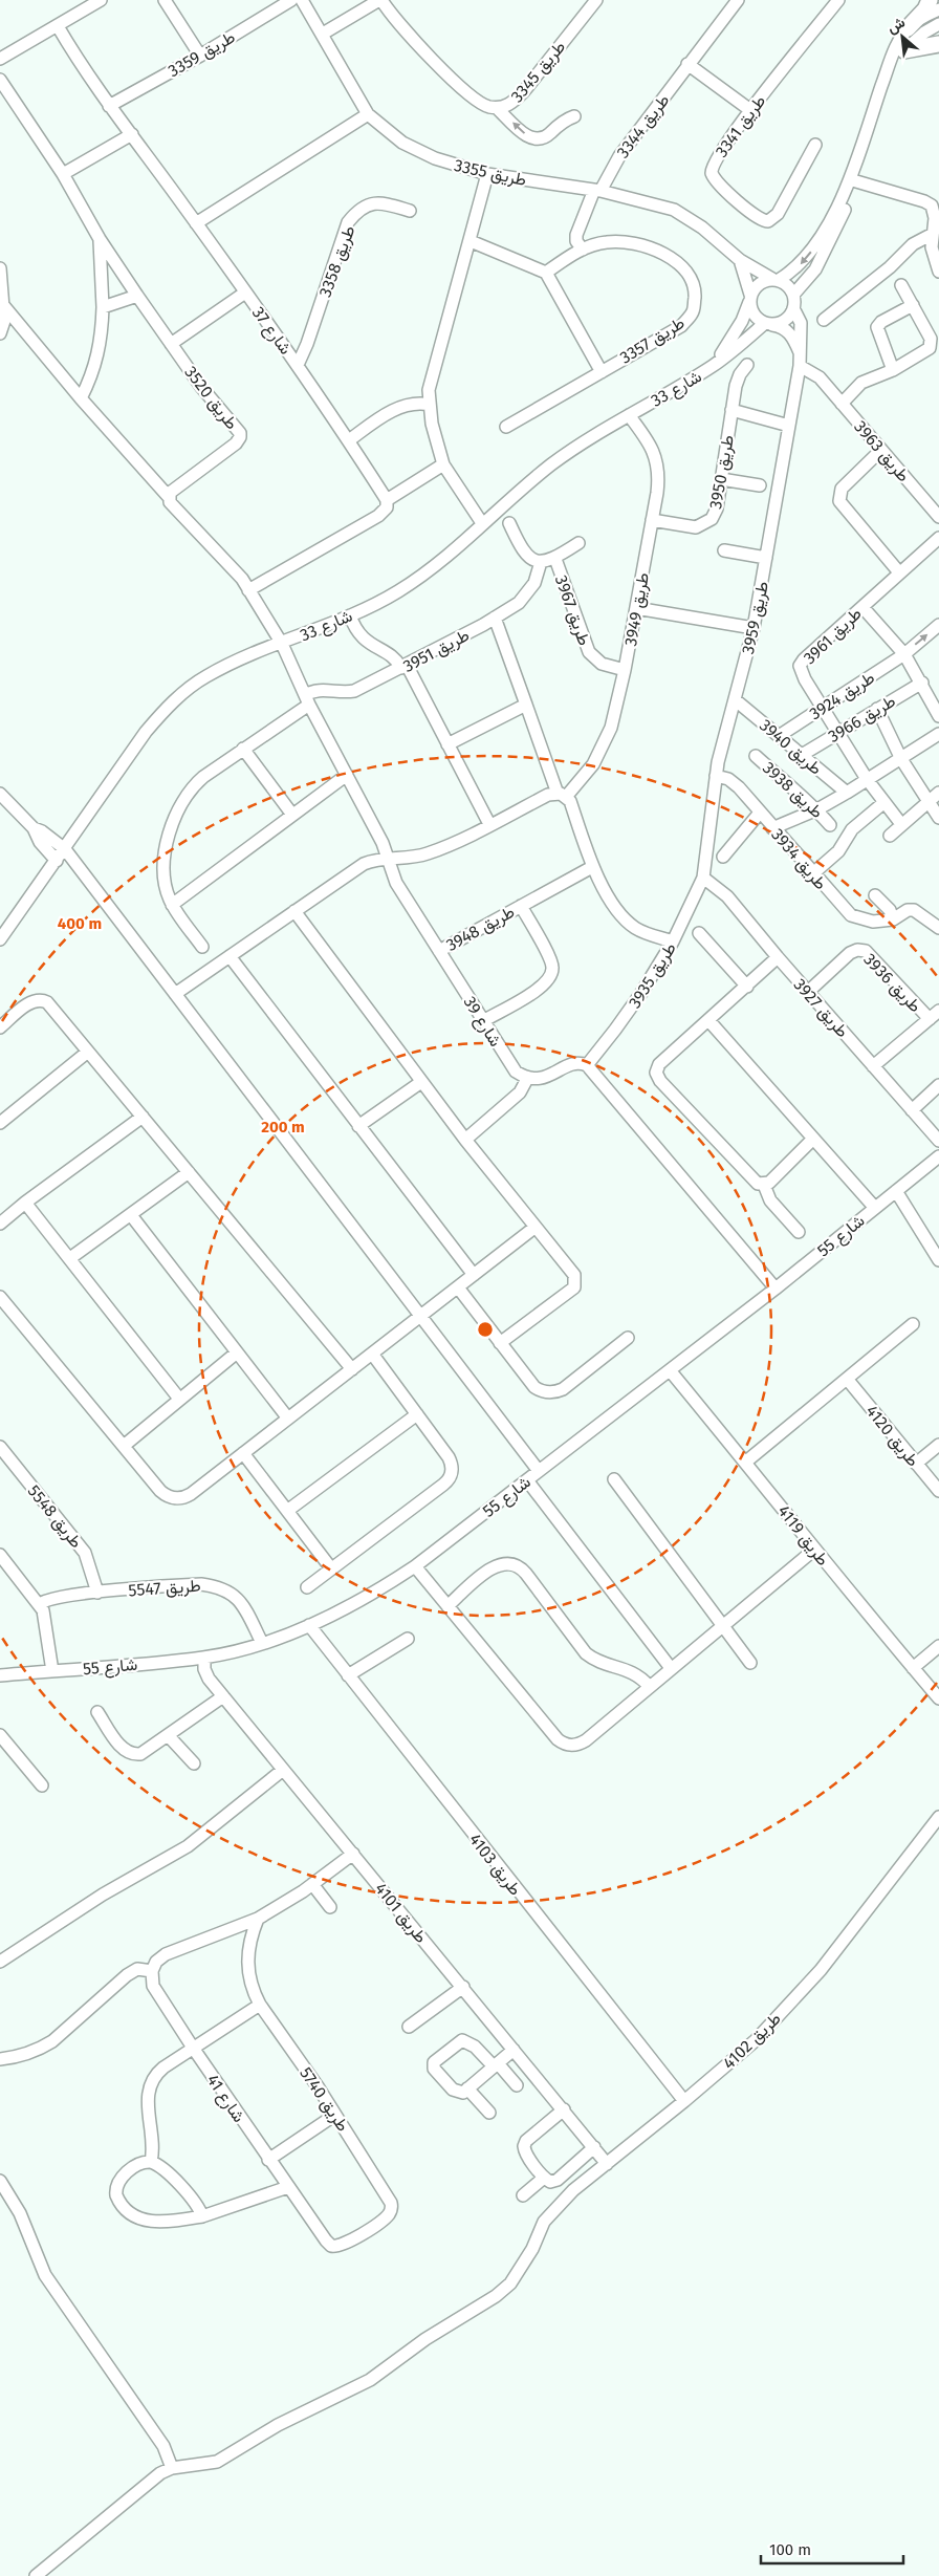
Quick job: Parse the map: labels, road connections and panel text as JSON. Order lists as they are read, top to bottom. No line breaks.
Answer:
{"streets":{"street":["طريق 3359","طريق 3345","طريق 3344","طريق 3341","طريق 3355","طريق 3358","شارع 37","طريق 3357","شارع 33","طريق 3520","طريق 3963","طريق 3950","طريق 3949","طريق 3967","طريق 3959","طريق 3961","طريق 3951","طريق 3924","طريق 3966","طريق 3940","طريق 3938","طريق 3934","طريق 3948","طريق 3935","طريق 3936","طريق 3927","شارع 39","شارع 55","طريق 4120","طريق 5548","طريق 4119","طريق 5547","طريق 4103","طريق 4101","طريق 4102","شارع 41","طريق 5740"]},"crossings":[["طريق 3359","شارع 37"],["طريق 3345","طريق 3355"],["طريق 3344","طريق 3355"],["طريق 3344","طريق 3357"],["طريق 3355","شارع 33"],["طريق 3355","طريق 3959"],["طريق 3358","شارع 37"],["شارع 33","طريق 3949"],["شارع 33","طريق 3959"],["شارع 33","شارع 39"],["طريق 3963","طريق 3959"],["طريق 3950","طريق 3949"],["طريق 3949","طريق 3967"],["طريق 3949","شارع 39"],["طريق 3959","طريق 3940"],["طريق 3959","طريق 3934"],["طريق 3959","طريق 3935"],["طريق 3959","طريق 3927"],["طريق 3961","طريق 3924"],["طريق 3961","طريق 3966"],["طريق 3951","شارع 39"],["طريق 3924","طريق 3940"],["طريق 3966","طريق 3940"],["طريق 3948","شارع 39"],["طريق 3935","طريق 3927"],["طريق 3936","طريق 3927"],["شارع 55","طريق 4119"],["شارع 55","طريق 5547"],["شارع 55","طريق 4103"],["شارع 55","طريق 4101"],["طريق 5548","طريق 5547"],["طريق 4103","طريق 4102"],["طريق 4101","طريق 4102"],["شارع 41","طريق 5740"]],"scale_bar":"100 m","north":"top left","rings":["400 m","200 m"]}
